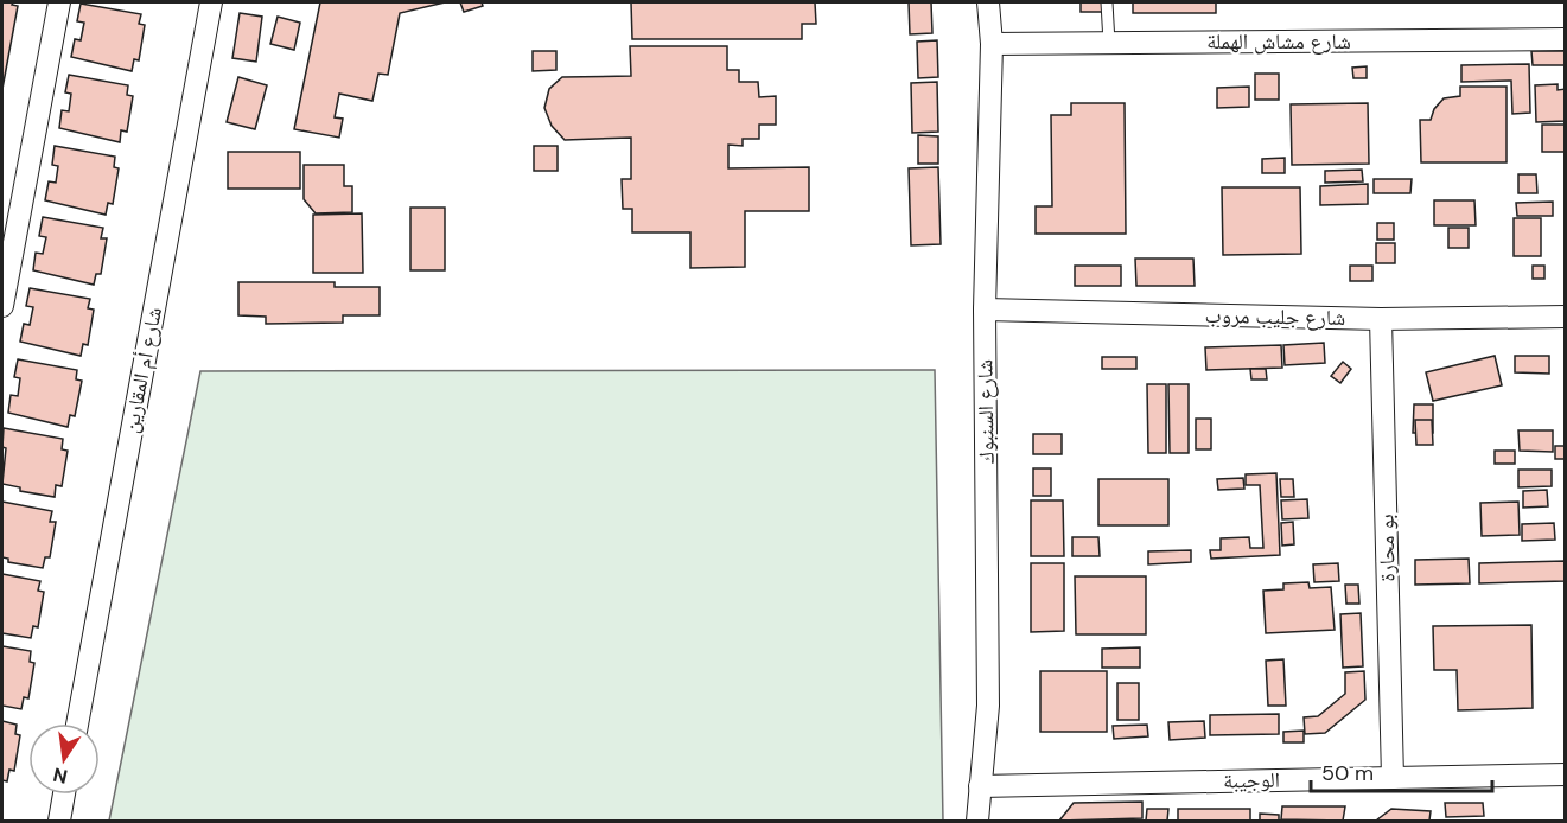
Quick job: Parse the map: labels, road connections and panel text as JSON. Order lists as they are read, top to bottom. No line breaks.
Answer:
{"streets":{"street":["شارع مشاش الهملة","شارع جليب مروب","شارع أم المقارين","شارع السنبوك","بو محارة","الوجيبة"]},"crossings":[["شارع مشاش الهملة","شارع السنبوك"],["شارع جليب مروب","شارع السنبوك"],["شارع جليب مروب","بو محارة"],["شارع السنبوك","الوجيبة"],["بو محارة","الوجيبة"]],"scale_bar":"50 m","north":"bottom"}
